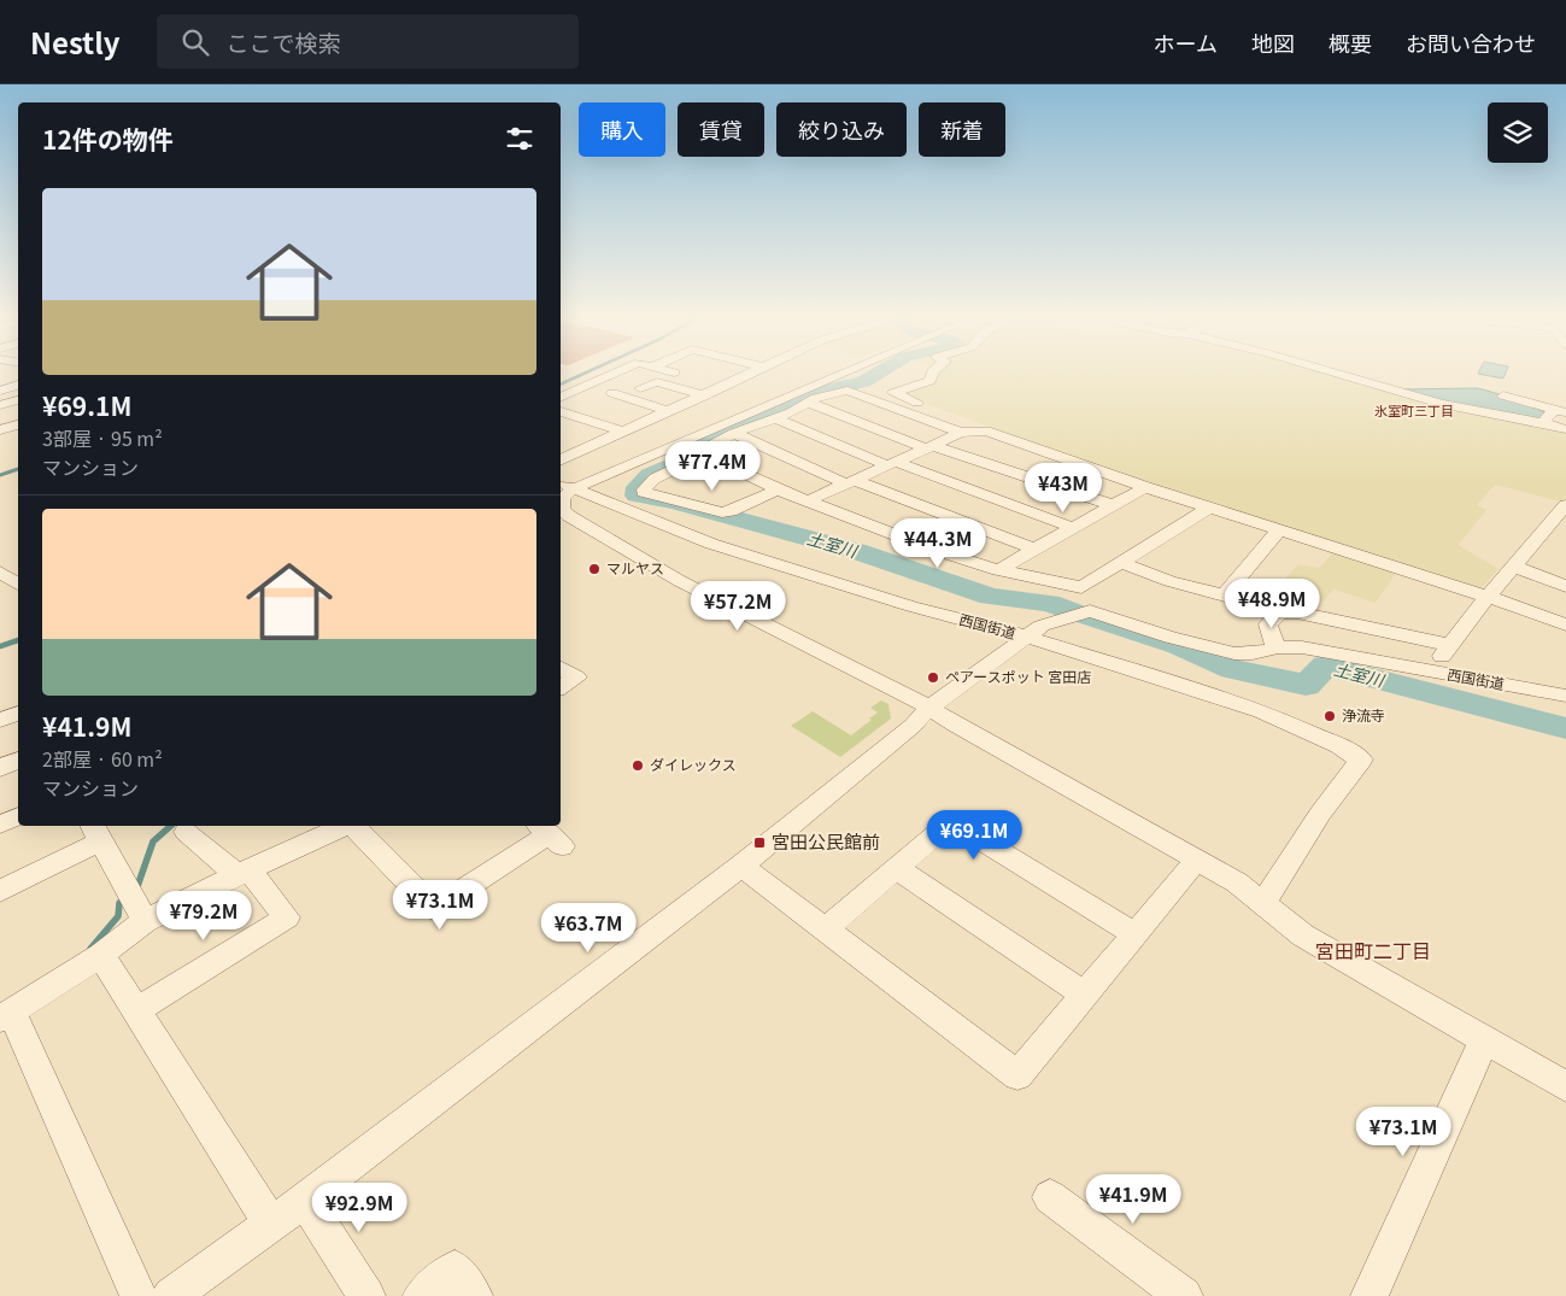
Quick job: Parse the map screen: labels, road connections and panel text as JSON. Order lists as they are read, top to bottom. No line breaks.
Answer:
{"streets":{"street":["西国街道"]},"districts":["氷室町三丁目","宮田町二丁目"],"water":["土室川"],"places":{"other":["マルヤス","ペアースポット 宮田店","浄流寺","ダイレックス"],"transit":["宮田公民館前"]},"page":{"header":"Nestly","search":"ここで検索","nav":["ホーム","地図","概要","お問い合わせ"],"chip":["購入","賃貸","絞り込み","新着"],"heading":"12件の物件","list":[{"name":"¥69.1M","note":"3部屋 · 95 m² · マンション"},{"name":"¥41.9M","note":"2部屋 · 60 m² · マンション"}],"price":["¥77.4M","¥43M","¥44.3M","¥48.9M","¥57.2M","¥69.1M","¥73.1M","¥79.2M","¥63.7M","¥73.1M","¥41.9M","¥92.9M"]}}
